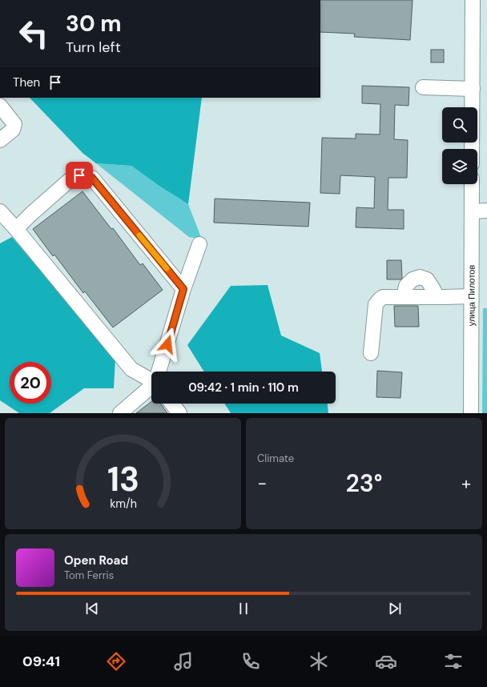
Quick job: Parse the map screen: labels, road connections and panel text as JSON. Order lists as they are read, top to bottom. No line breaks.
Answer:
{"streets":{"street":["улица Пилотов"]},"page":{"turn":["30 m","Turn left"],"then":"Then","limit":"20","trip":"09:42 · 1 min · 110 m","tile":"Climate","heat":["−","23°","+"],"song":["Open Road","Tom Ferris"],"tabs":"09:41","gauge":["13","km/h"]}}
